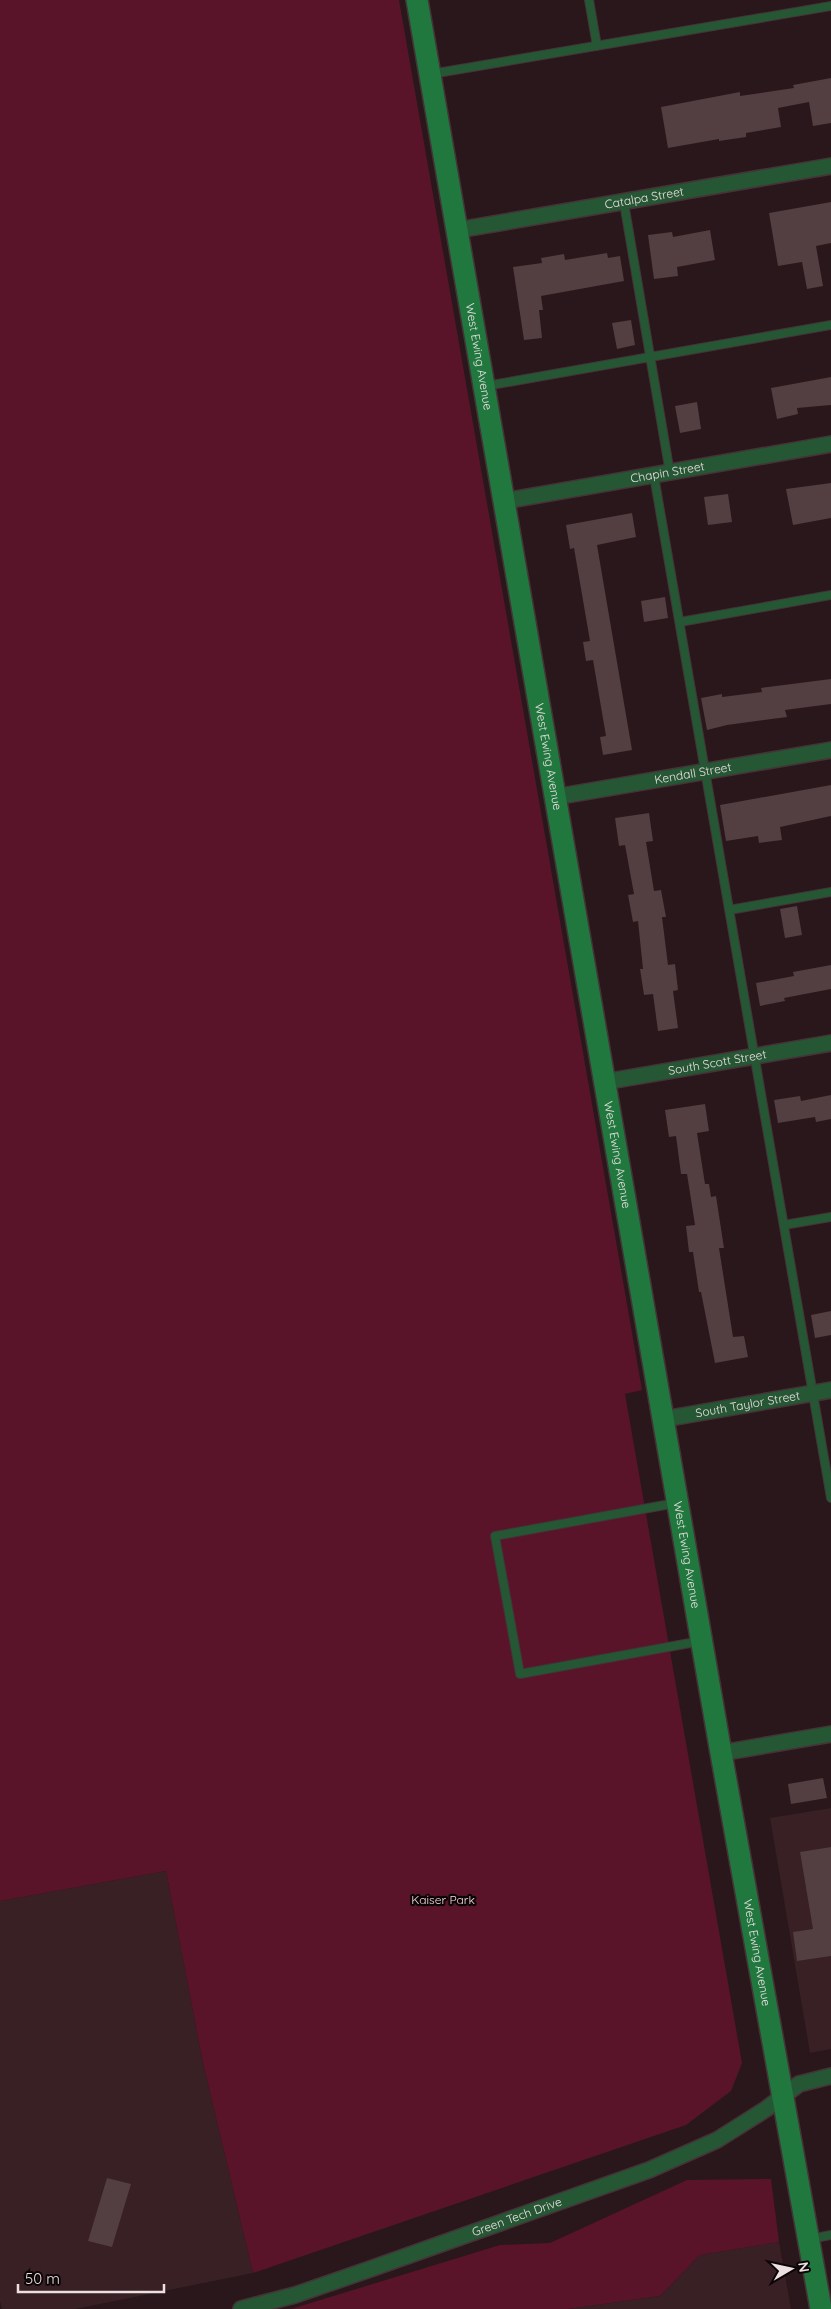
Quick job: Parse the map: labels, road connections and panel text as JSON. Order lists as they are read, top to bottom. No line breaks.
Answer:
{"streets":{"street":["Catalpa Street","West Ewing Avenue","Chapin Street","Kendall Street","South Scott Street","South Taylor Street","Green Tech Drive"]},"crossings":[["Catalpa Street","West Ewing Avenue"],["West Ewing Avenue","Chapin Street"],["West Ewing Avenue","Kendall Street"],["West Ewing Avenue","South Scott Street"],["West Ewing Avenue","South Taylor Street"],["West Ewing Avenue","Green Tech Drive"]],"parks":["Kaiser Park"],"scale_bar":"50 m","north":"right"}
